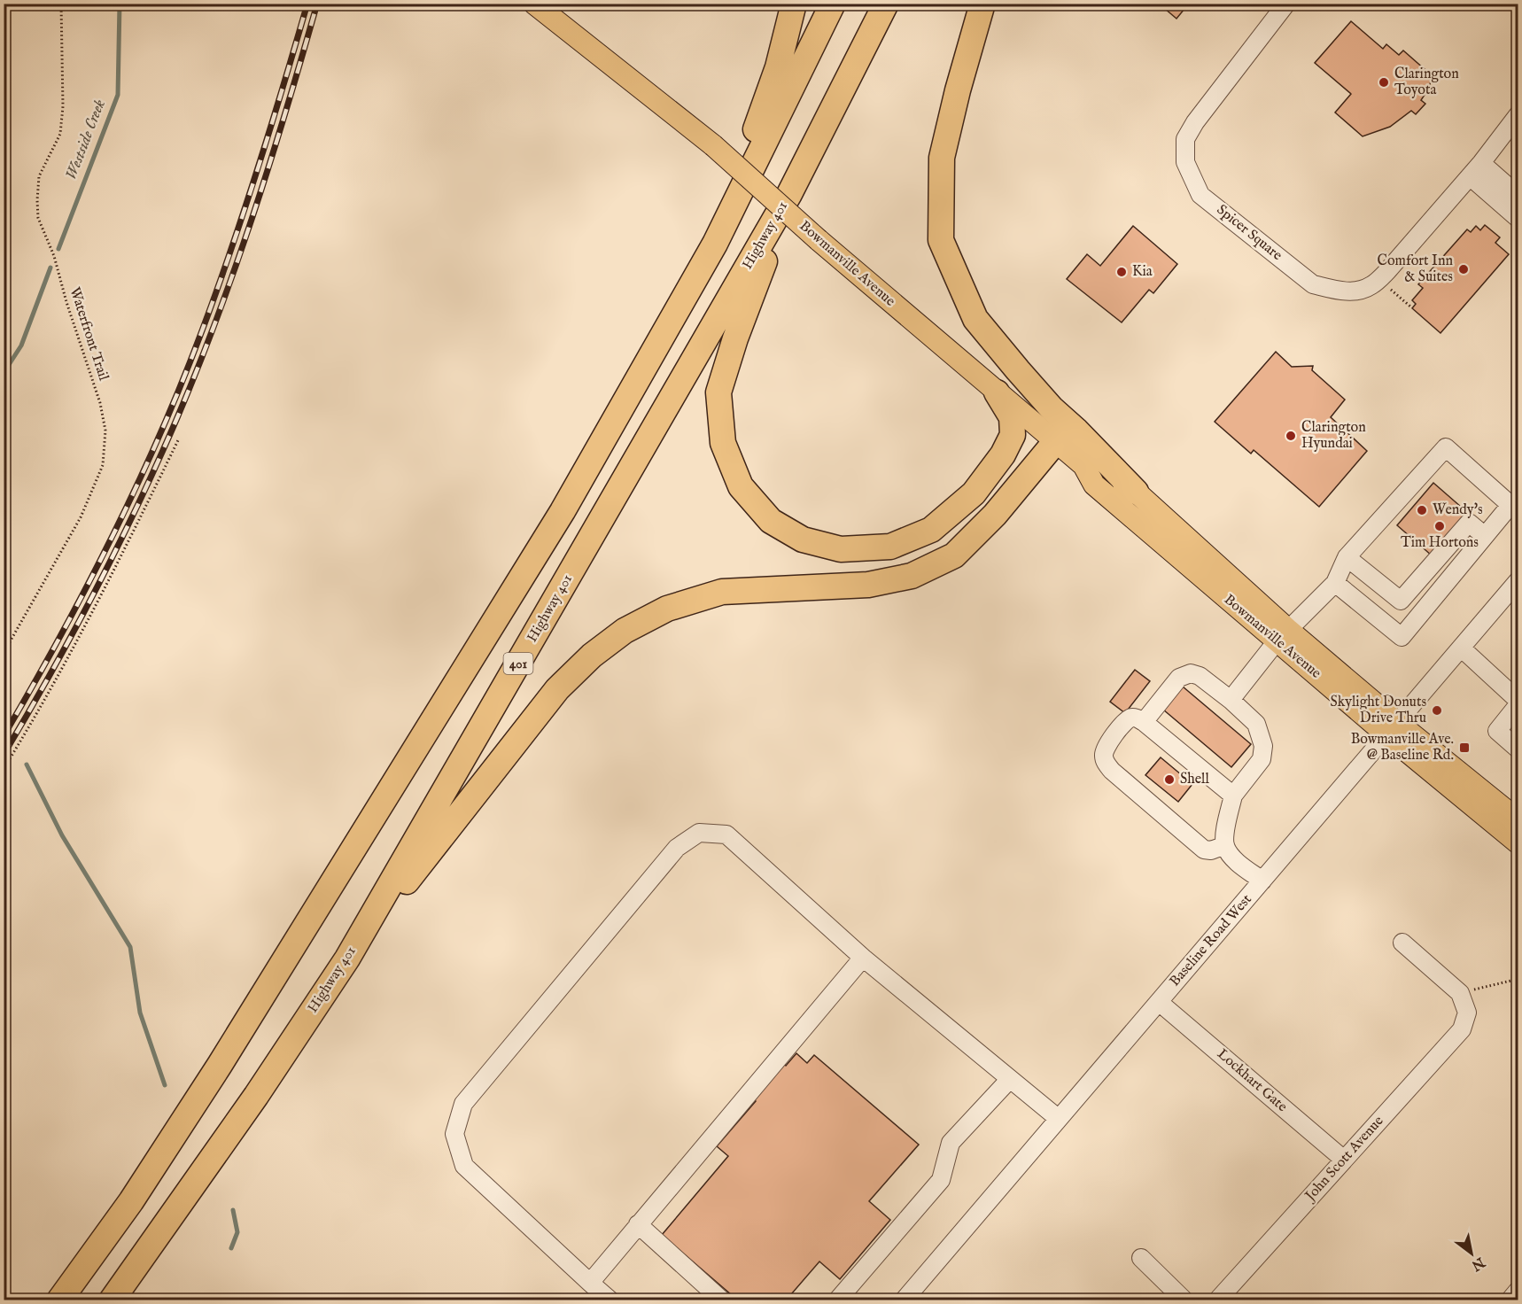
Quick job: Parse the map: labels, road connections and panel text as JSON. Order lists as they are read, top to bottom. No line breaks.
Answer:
{"streets":{"highway":["Highway 401","401"],"main road":["Bowmanville Avenue"],"street":["Spicer Square","Baseline Road West","Lockhart Gate","John Scott Avenue"],"path":["Waterfront Trail"]},"crossings":[["Bowmanville Avenue","Baseline Road West"],["Baseline Road West","Lockhart Gate"],["Lockhart Gate","John Scott Avenue"]],"water":["Westside Creek"],"places":{"other":["Clarington Toyota","Comfort Inn & Suites","Kia","Clarington Hyundai","Wendy's","Tim Hortons","Skylight Donuts Drive Thru","Shell"],"transit":["Bowmanville Ave. @ Baseline Rd."]},"north":"bottom right"}
